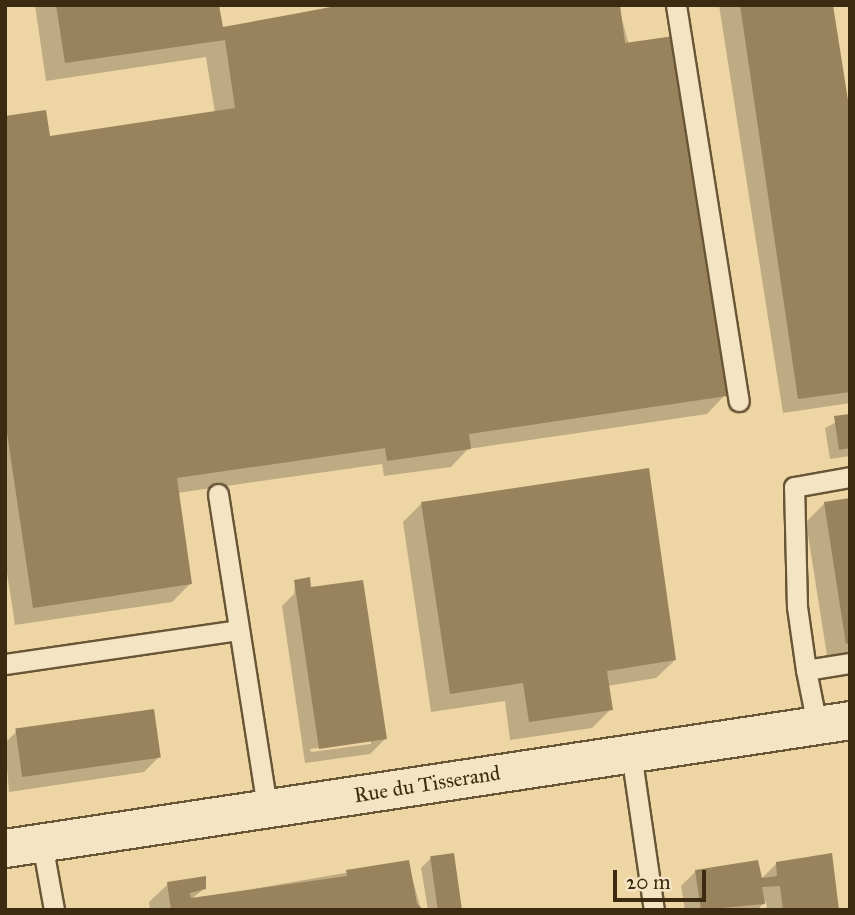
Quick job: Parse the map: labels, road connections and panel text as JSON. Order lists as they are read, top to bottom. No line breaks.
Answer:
{"streets":{"street":["Rue du Tisserand"]},"scale_bar":"20 m"}
